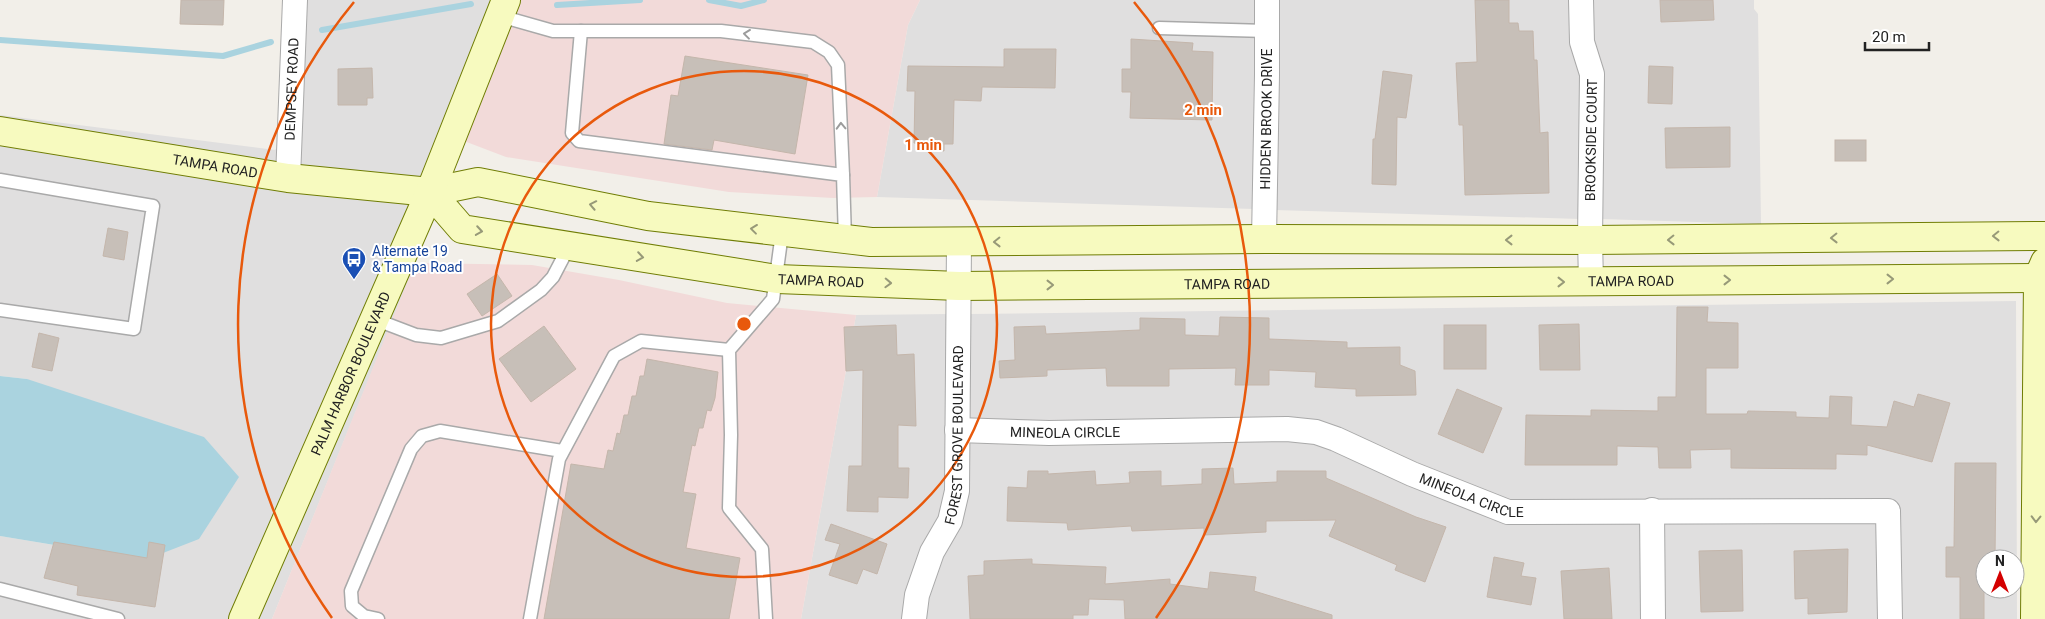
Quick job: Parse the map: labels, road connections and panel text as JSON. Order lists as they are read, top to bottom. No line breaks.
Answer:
{"streets":{"main road":["TAMPA ROAD","PALM HARBOR BOULEVARD"],"street":["DEMPSEY ROAD","HIDDEN BROOK DRIVE","BROOKSIDE COURT","MINEOLA CIRCLE","FOREST GROVE BOULEVARD"]},"crossings":[["DEMPSEY ROAD","TAMPA ROAD"],["HIDDEN BROOK DRIVE","TAMPA ROAD"],["BROOKSIDE COURT","TAMPA ROAD"],["TAMPA ROAD","PALM HARBOR BOULEVARD"],["TAMPA ROAD","FOREST GROVE BOULEVARD"],["MINEOLA CIRCLE","FOREST GROVE BOULEVARD"]],"places":{"bus stop":["Alternate 19 & Tampa Road"]},"scale_bar":"20 m","north":"top","rings":["2 min","1 min"]}
